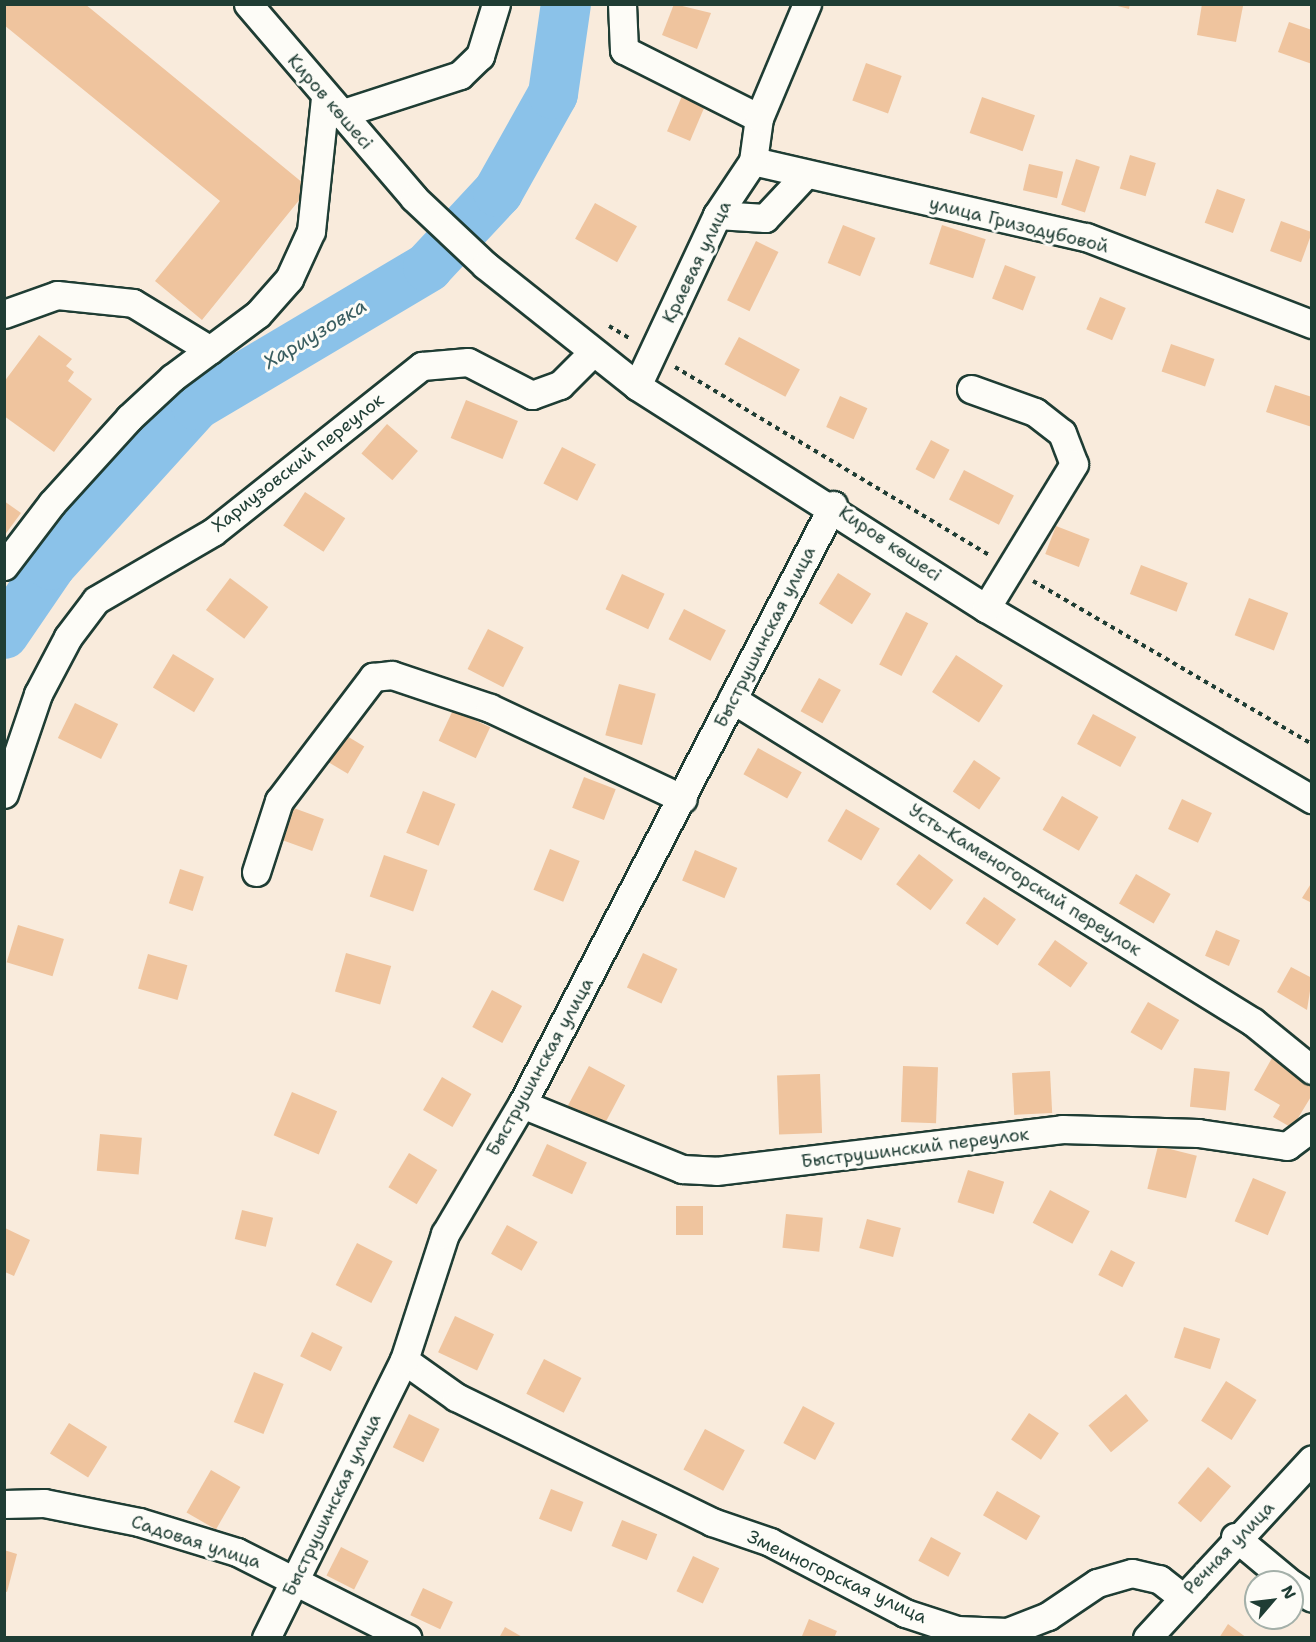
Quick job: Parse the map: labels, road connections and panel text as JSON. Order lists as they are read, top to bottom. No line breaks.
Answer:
{"streets":{"street":["Киров көшесі","улица Гризодубовой","Краевая улица","Хариузовский переулок","Быструшинская улица","Усть-Каменогорский переулок","Быструшинский переулок","Садовая улица","Речная улица","Змеиногорская улица"]},"crossings":[["Киров көшесі","Краевая улица"],["Киров көшесі","Хариузовский переулок"],["Киров көшесі","Быструшинская улица"],["улица Гризодубовой","Краевая улица"],["Быструшинская улица","Усть-Каменогорский переулок"],["Быструшинская улица","Быструшинский переулок"],["Быструшинская улица","Садовая улица"],["Быструшинская улица","Змеиногорская улица"],["Речная улица","Змеиногорская улица"]],"water":["Хариузовка"],"north":"top right"}
